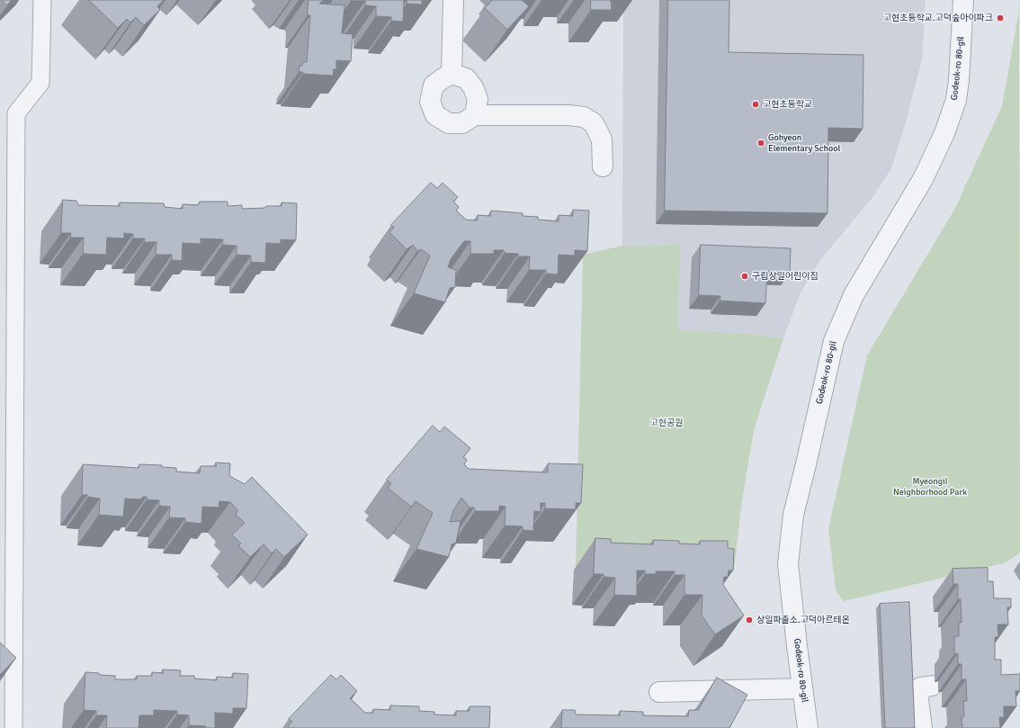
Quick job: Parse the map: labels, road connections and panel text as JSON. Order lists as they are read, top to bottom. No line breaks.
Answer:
{"streets":{"street":["Godeok-ro 80-gil"]},"parks":["고현공원","Myeongil Neighborhood Park"],"places":["고현초등학교.고덕숲아이파크","고현초등학교","Gohyeon Elementary School","구립상일어린이집","상일파출소.고덕아르테온"]}
